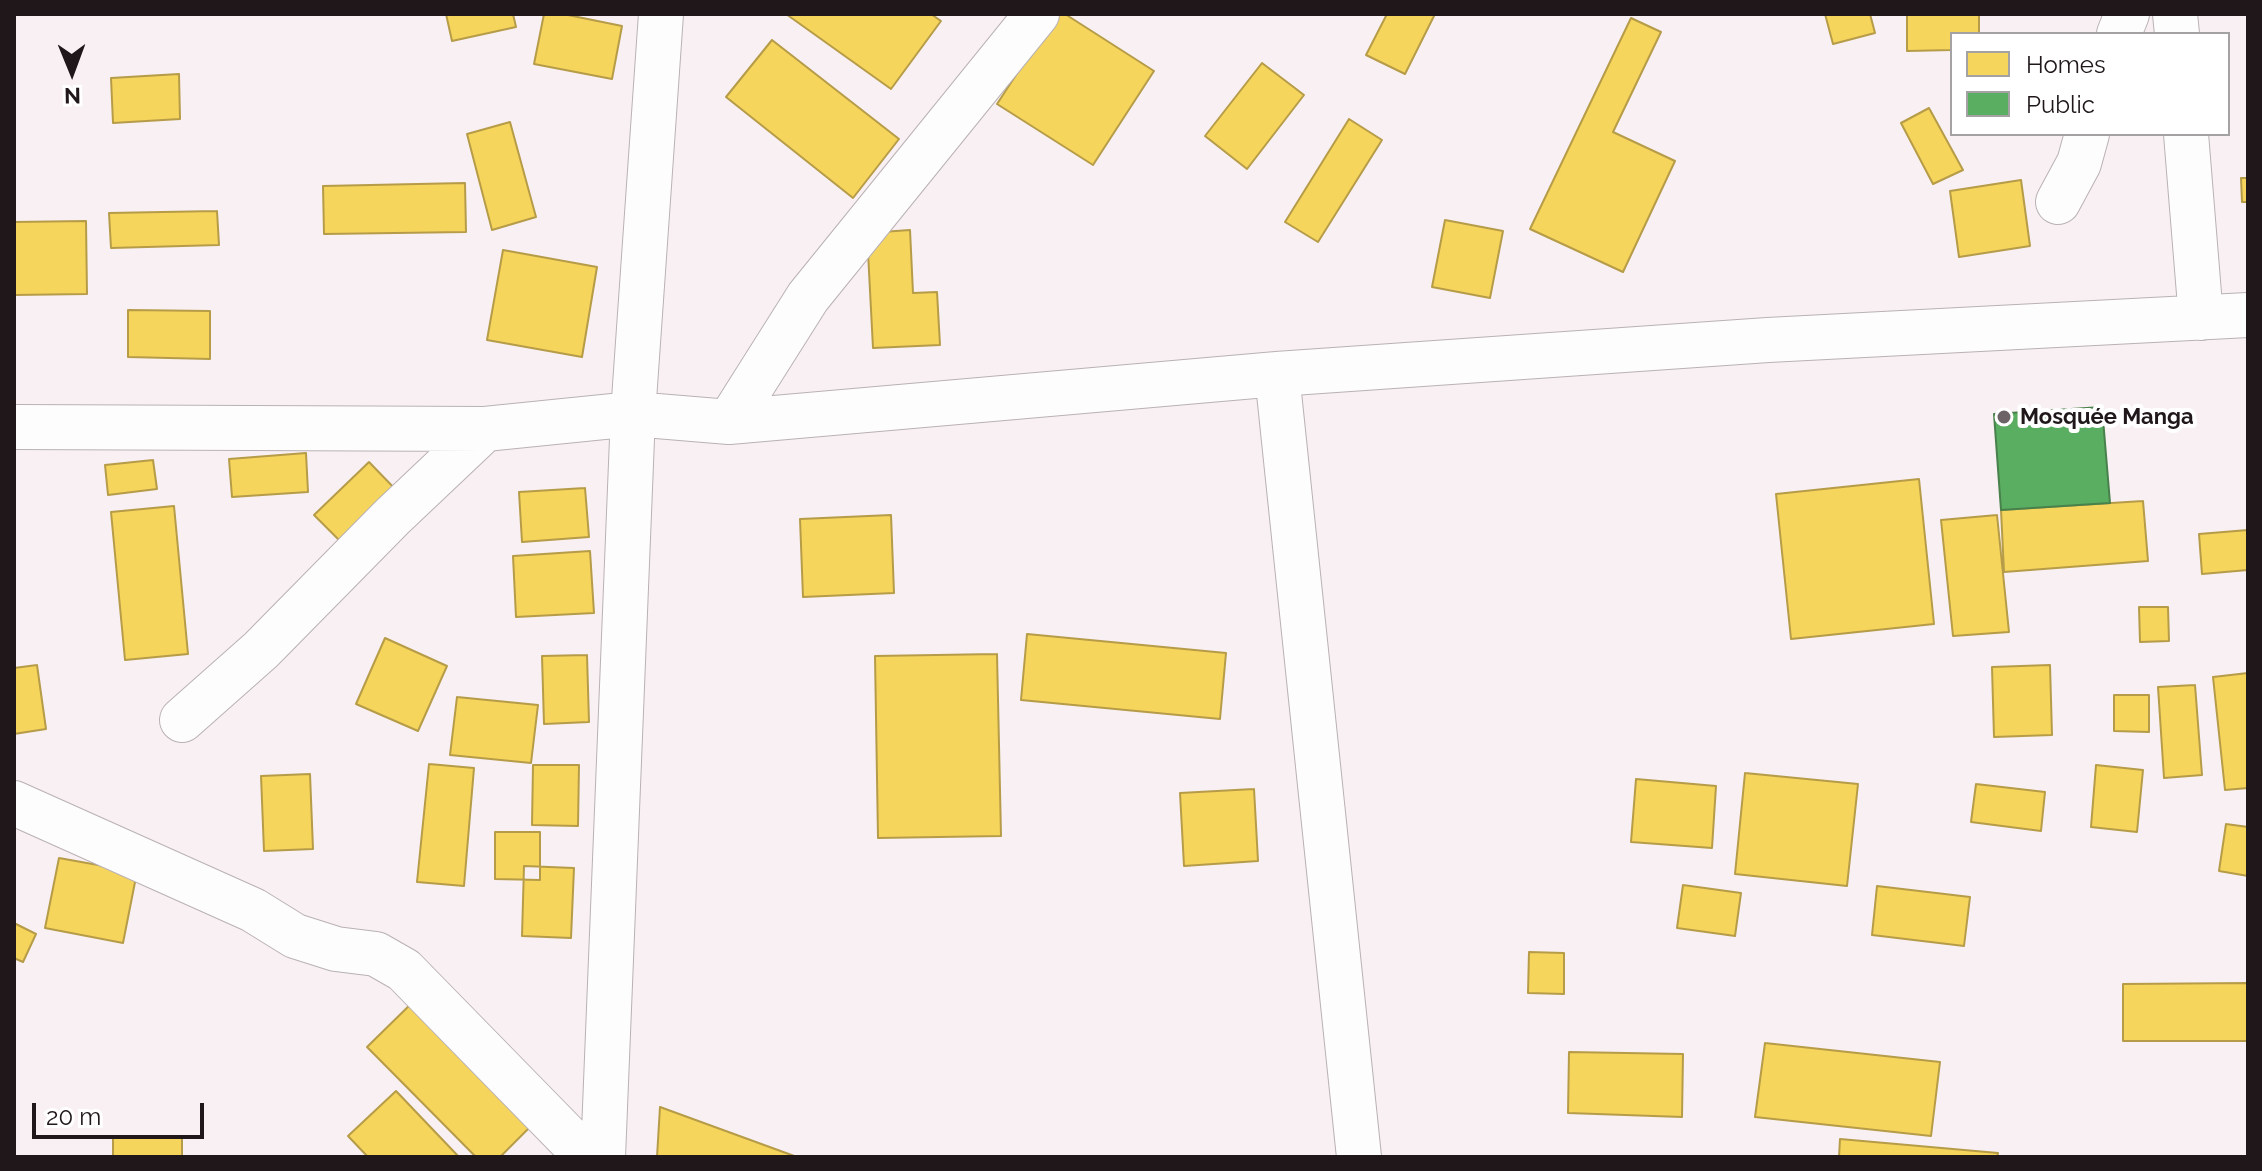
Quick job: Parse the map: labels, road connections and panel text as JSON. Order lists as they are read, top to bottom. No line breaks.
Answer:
{"places":["Mosquée Manga"],"legend":["Homes","Public"],"scale_bar":"20 m","north":"bottom"}
